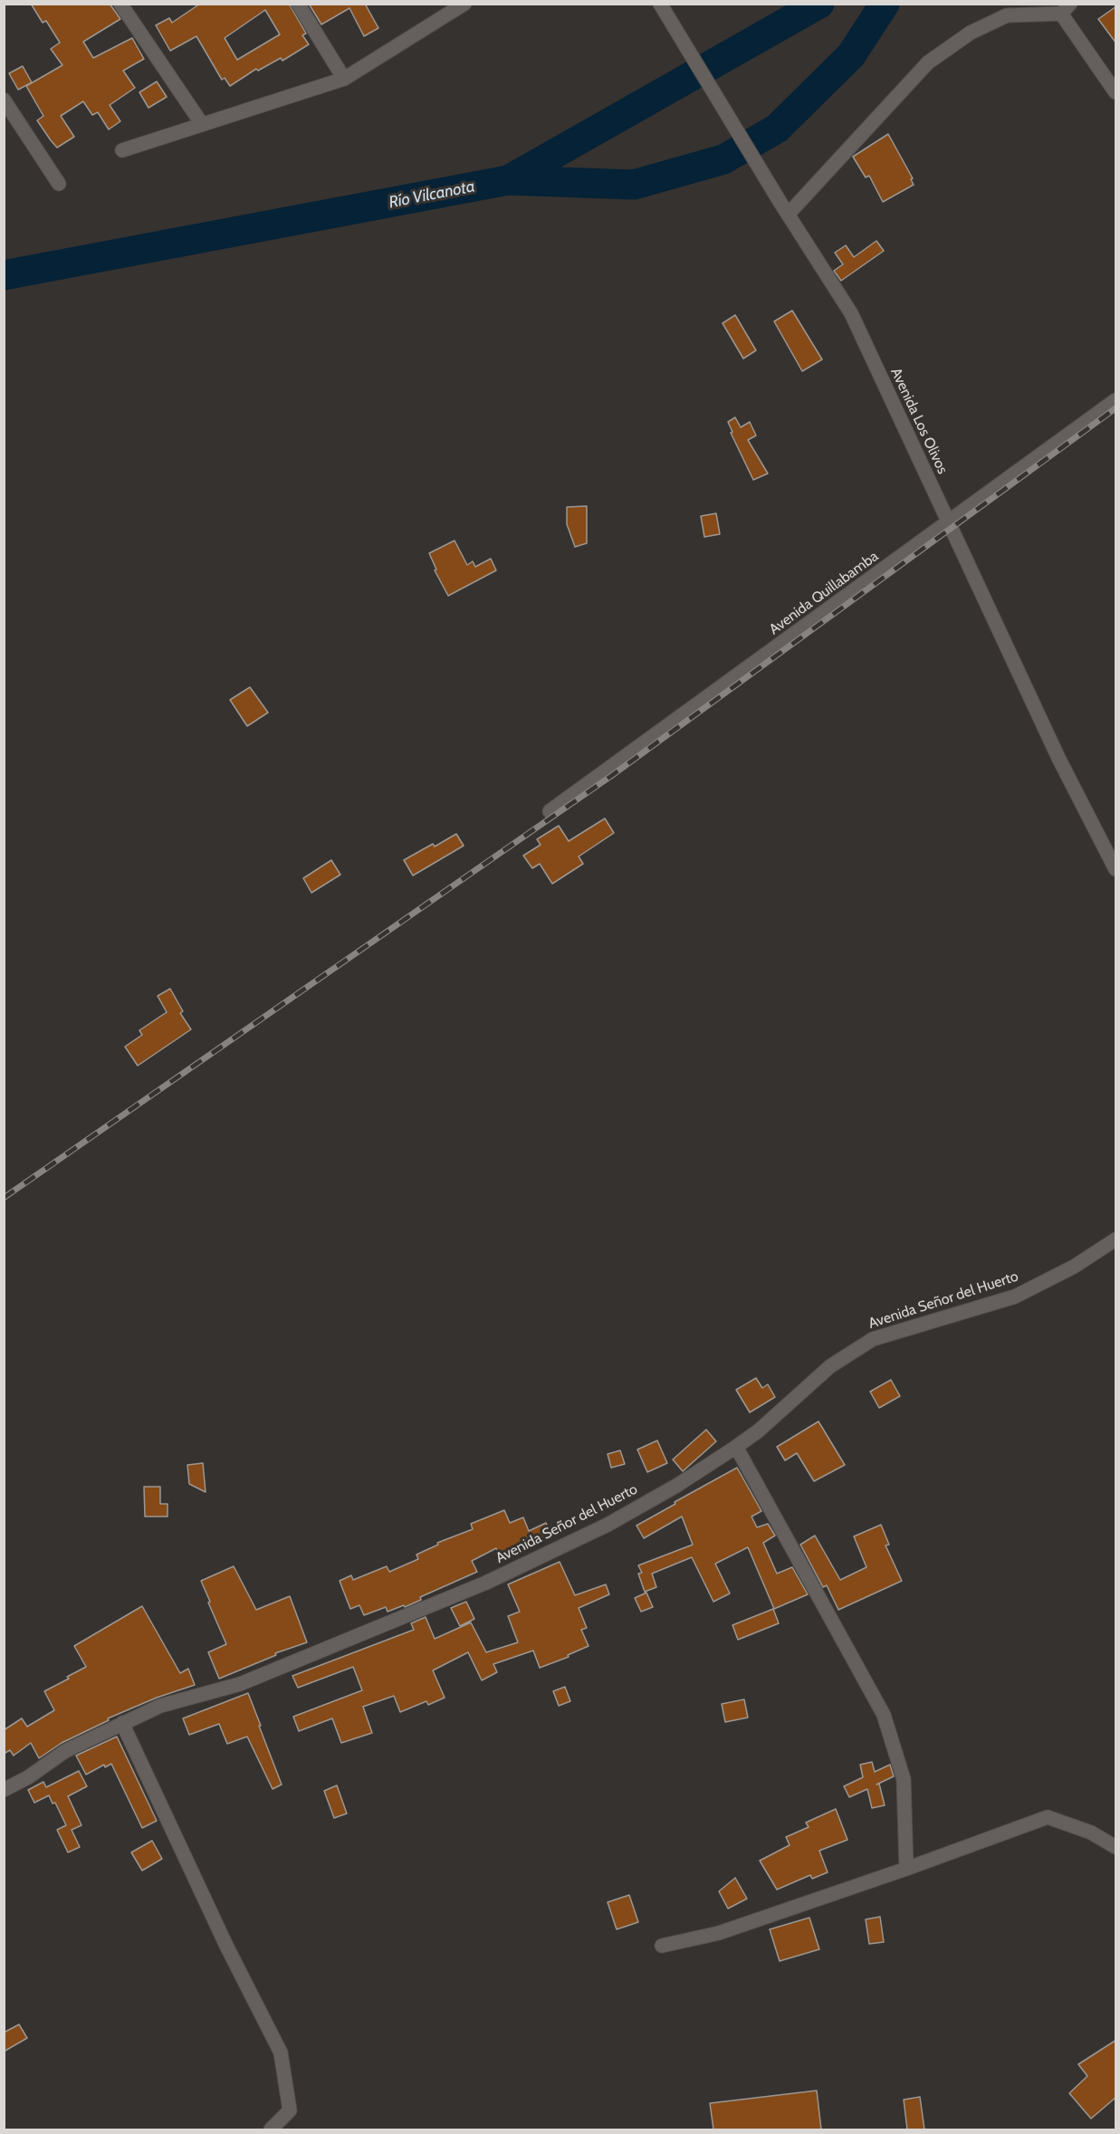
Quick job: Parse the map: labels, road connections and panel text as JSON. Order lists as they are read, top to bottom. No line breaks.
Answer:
{"streets":{"street":["Avenida Los Olivos","Avenida Quillabamba","Avenida Señor del Huerto"]},"crossings":[["Avenida Los Olivos","Avenida Quillabamba"]],"water":["Río Vilcanota"]}
